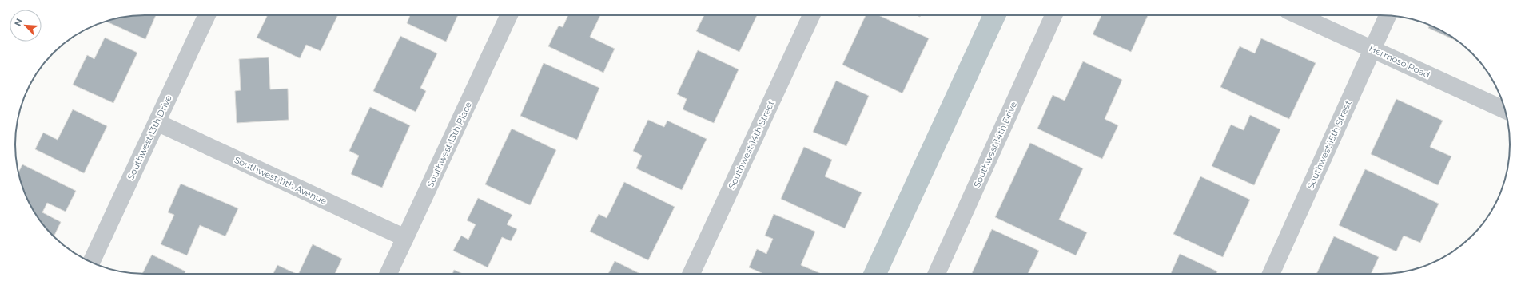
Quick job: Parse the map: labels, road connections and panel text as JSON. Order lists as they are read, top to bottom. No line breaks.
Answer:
{"streets":{"street":["Hermoso Road","Southwest 13th Drive","Southwest 13th Place","Southwest 14th Street","Southwest 14th Drive","Southwest 15th Street","Southwest 11th Avenue"]},"crossings":[["Hermoso Road","Southwest 15th Street"],["Southwest 13th Drive","Southwest 11th Avenue"],["Southwest 13th Place","Southwest 11th Avenue"]],"north":"top left"}
